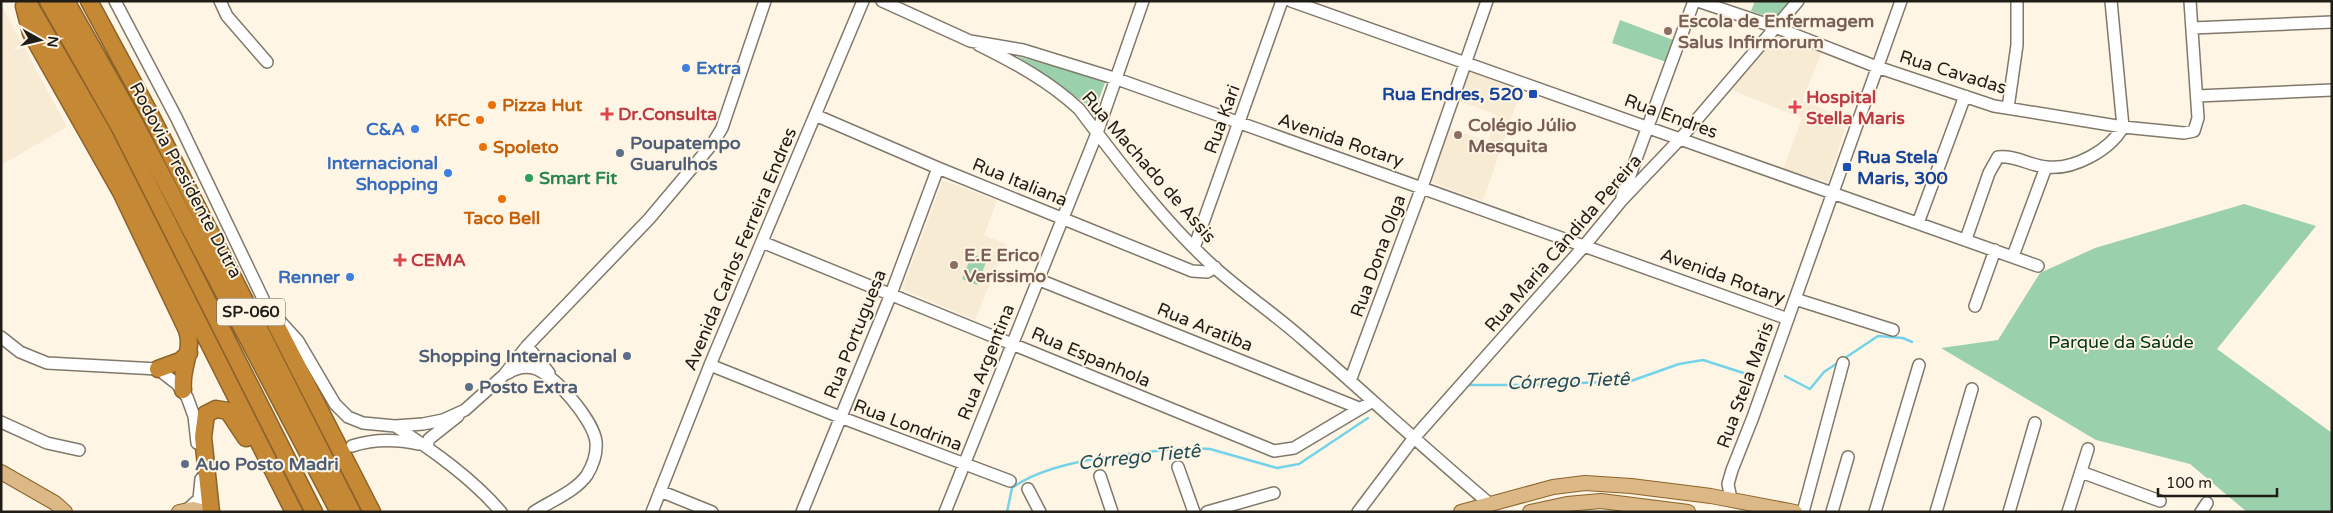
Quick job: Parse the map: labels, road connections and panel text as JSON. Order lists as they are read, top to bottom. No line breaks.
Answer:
{"streets":{"highway":["Rodovia Presidente Dutra","SP-060"],"street":["Rua Cavadas","Rua Endres","Rua Kari","Avenida Rotary","Rua Machado de Assis","Rua Italiana","Rua Maria Cândida Pereira","Avenida Carlos Ferreira Endres","Rua Dona Olga","Rua Aratiba","Rua Portuguesa","Rua Espanhola","Rua Argentina","Rua Stela Maris","Rua Londrina"]},"crossings":[["Rua Cavadas","Rua Maria Cândida Pereira"],["Rua Cavadas","Rua Stela Maris"],["Rua Endres","Rua Maria Cândida Pereira"],["Rua Endres","Rua Dona Olga"],["Rua Endres","Rua Stela Maris"],["Rua Kari","Avenida Rotary"],["Rua Kari","Rua Machado de Assis"],["Avenida Rotary","Rua Machado de Assis"],["Avenida Rotary","Rua Maria Cândida Pereira"],["Avenida Rotary","Rua Dona Olga"],["Avenida Rotary","Rua Argentina"],["Avenida Rotary","Rua Stela Maris"],["Rua Machado de Assis","Rua Italiana"],["Rua Machado de Assis","Rua Maria Cândida Pereira"],["Rua Machado de Assis","Rua Dona Olga"],["Rua Machado de Assis","Rua Espanhola"],["Rua Machado de Assis","Rua Argentina"],["Rua Italiana","Avenida Carlos Ferreira Endres"],["Rua Italiana","Rua Portuguesa"],["Rua Italiana","Rua Argentina"],["Avenida Carlos Ferreira Endres","Rua Espanhola"],["Avenida Carlos Ferreira Endres","Rua Londrina"],["Rua Aratiba","Rua Espanhola"],["Rua Aratiba","Rua Argentina"],["Rua Portuguesa","Rua Espanhola"],["Rua Portuguesa","Rua Londrina"],["Rua Espanhola","Rua Argentina"],["Rua Argentina","Rua Londrina"]],"water":["Córrego Tietê"],"parks":["Parque da Saúde"],"places":{"other":["Escola de Enfermagem Salus Infirmorum","Extra","Pizza Hut","KFC","C&A","Colégio Júlio Mesquita","Spoleto","Poupatempo Guarulhos","Internacional Shopping","Smart Fit","Taco Bell","E.E Erico Verissimo","Renner","Shopping Internacional","Posto Extra","Auo Posto Madri"],"transit":["Rua Endres, 520","Rua Stela Maris, 300"],"health":["Hospital Stella Maris","Dr.Consulta","CEMA"]},"scale_bar":"100 m","north":"right"}
